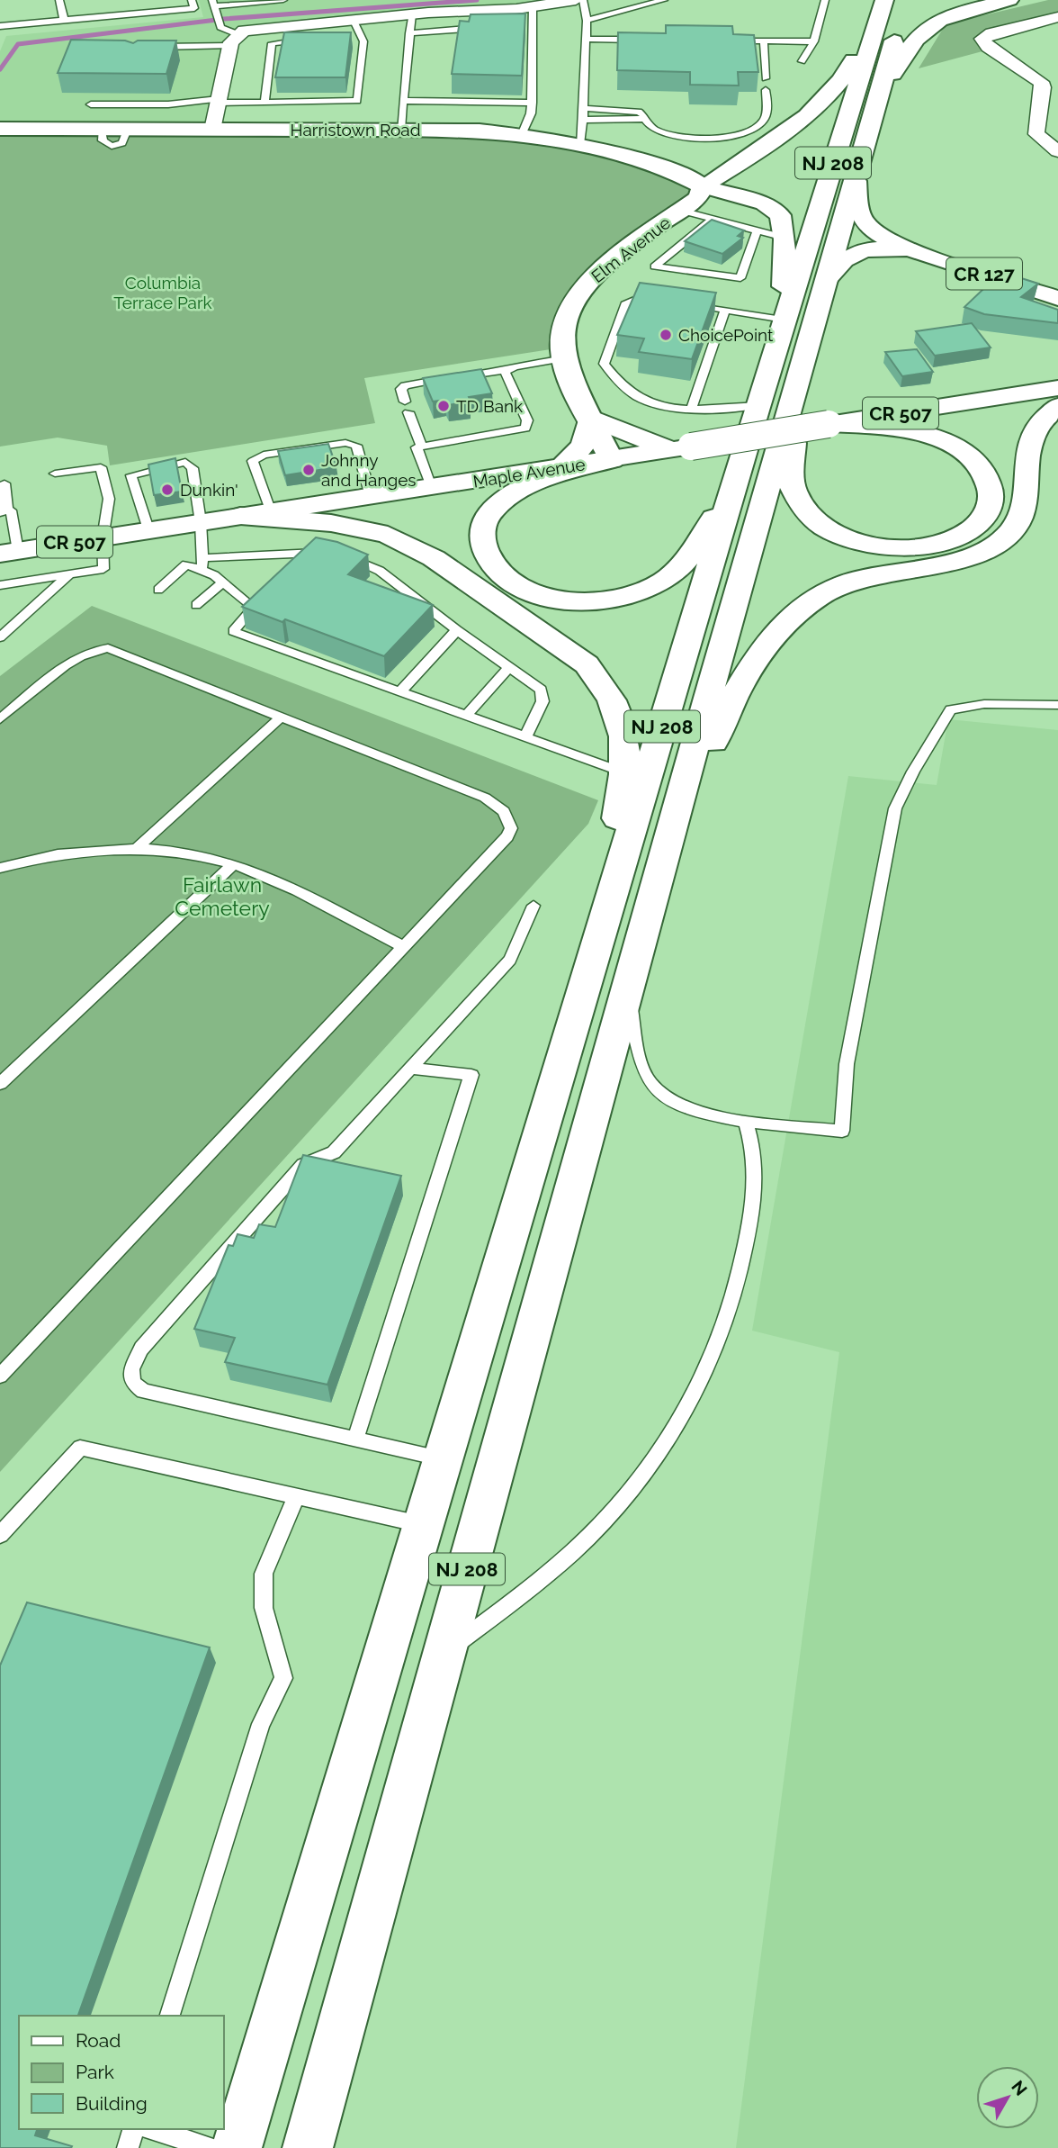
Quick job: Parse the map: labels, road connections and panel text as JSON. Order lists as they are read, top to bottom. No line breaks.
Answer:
{"streets":{"main road":["Harristown Road","NJ 208","Elm Avenue","CR 127","CR 507","Maple Avenue"]},"crossings":[["Harristown Road","Elm Avenue"],["Elm Avenue","Maple Avenue"]],"parks":["Columbia Terrace Park","Fairlawn Cemetery"],"places":["ChoicePoint","TD Bank","Johnny and Hanges","Dunkin'"],"legend":["Road","Park","Building"],"north":"top right"}
